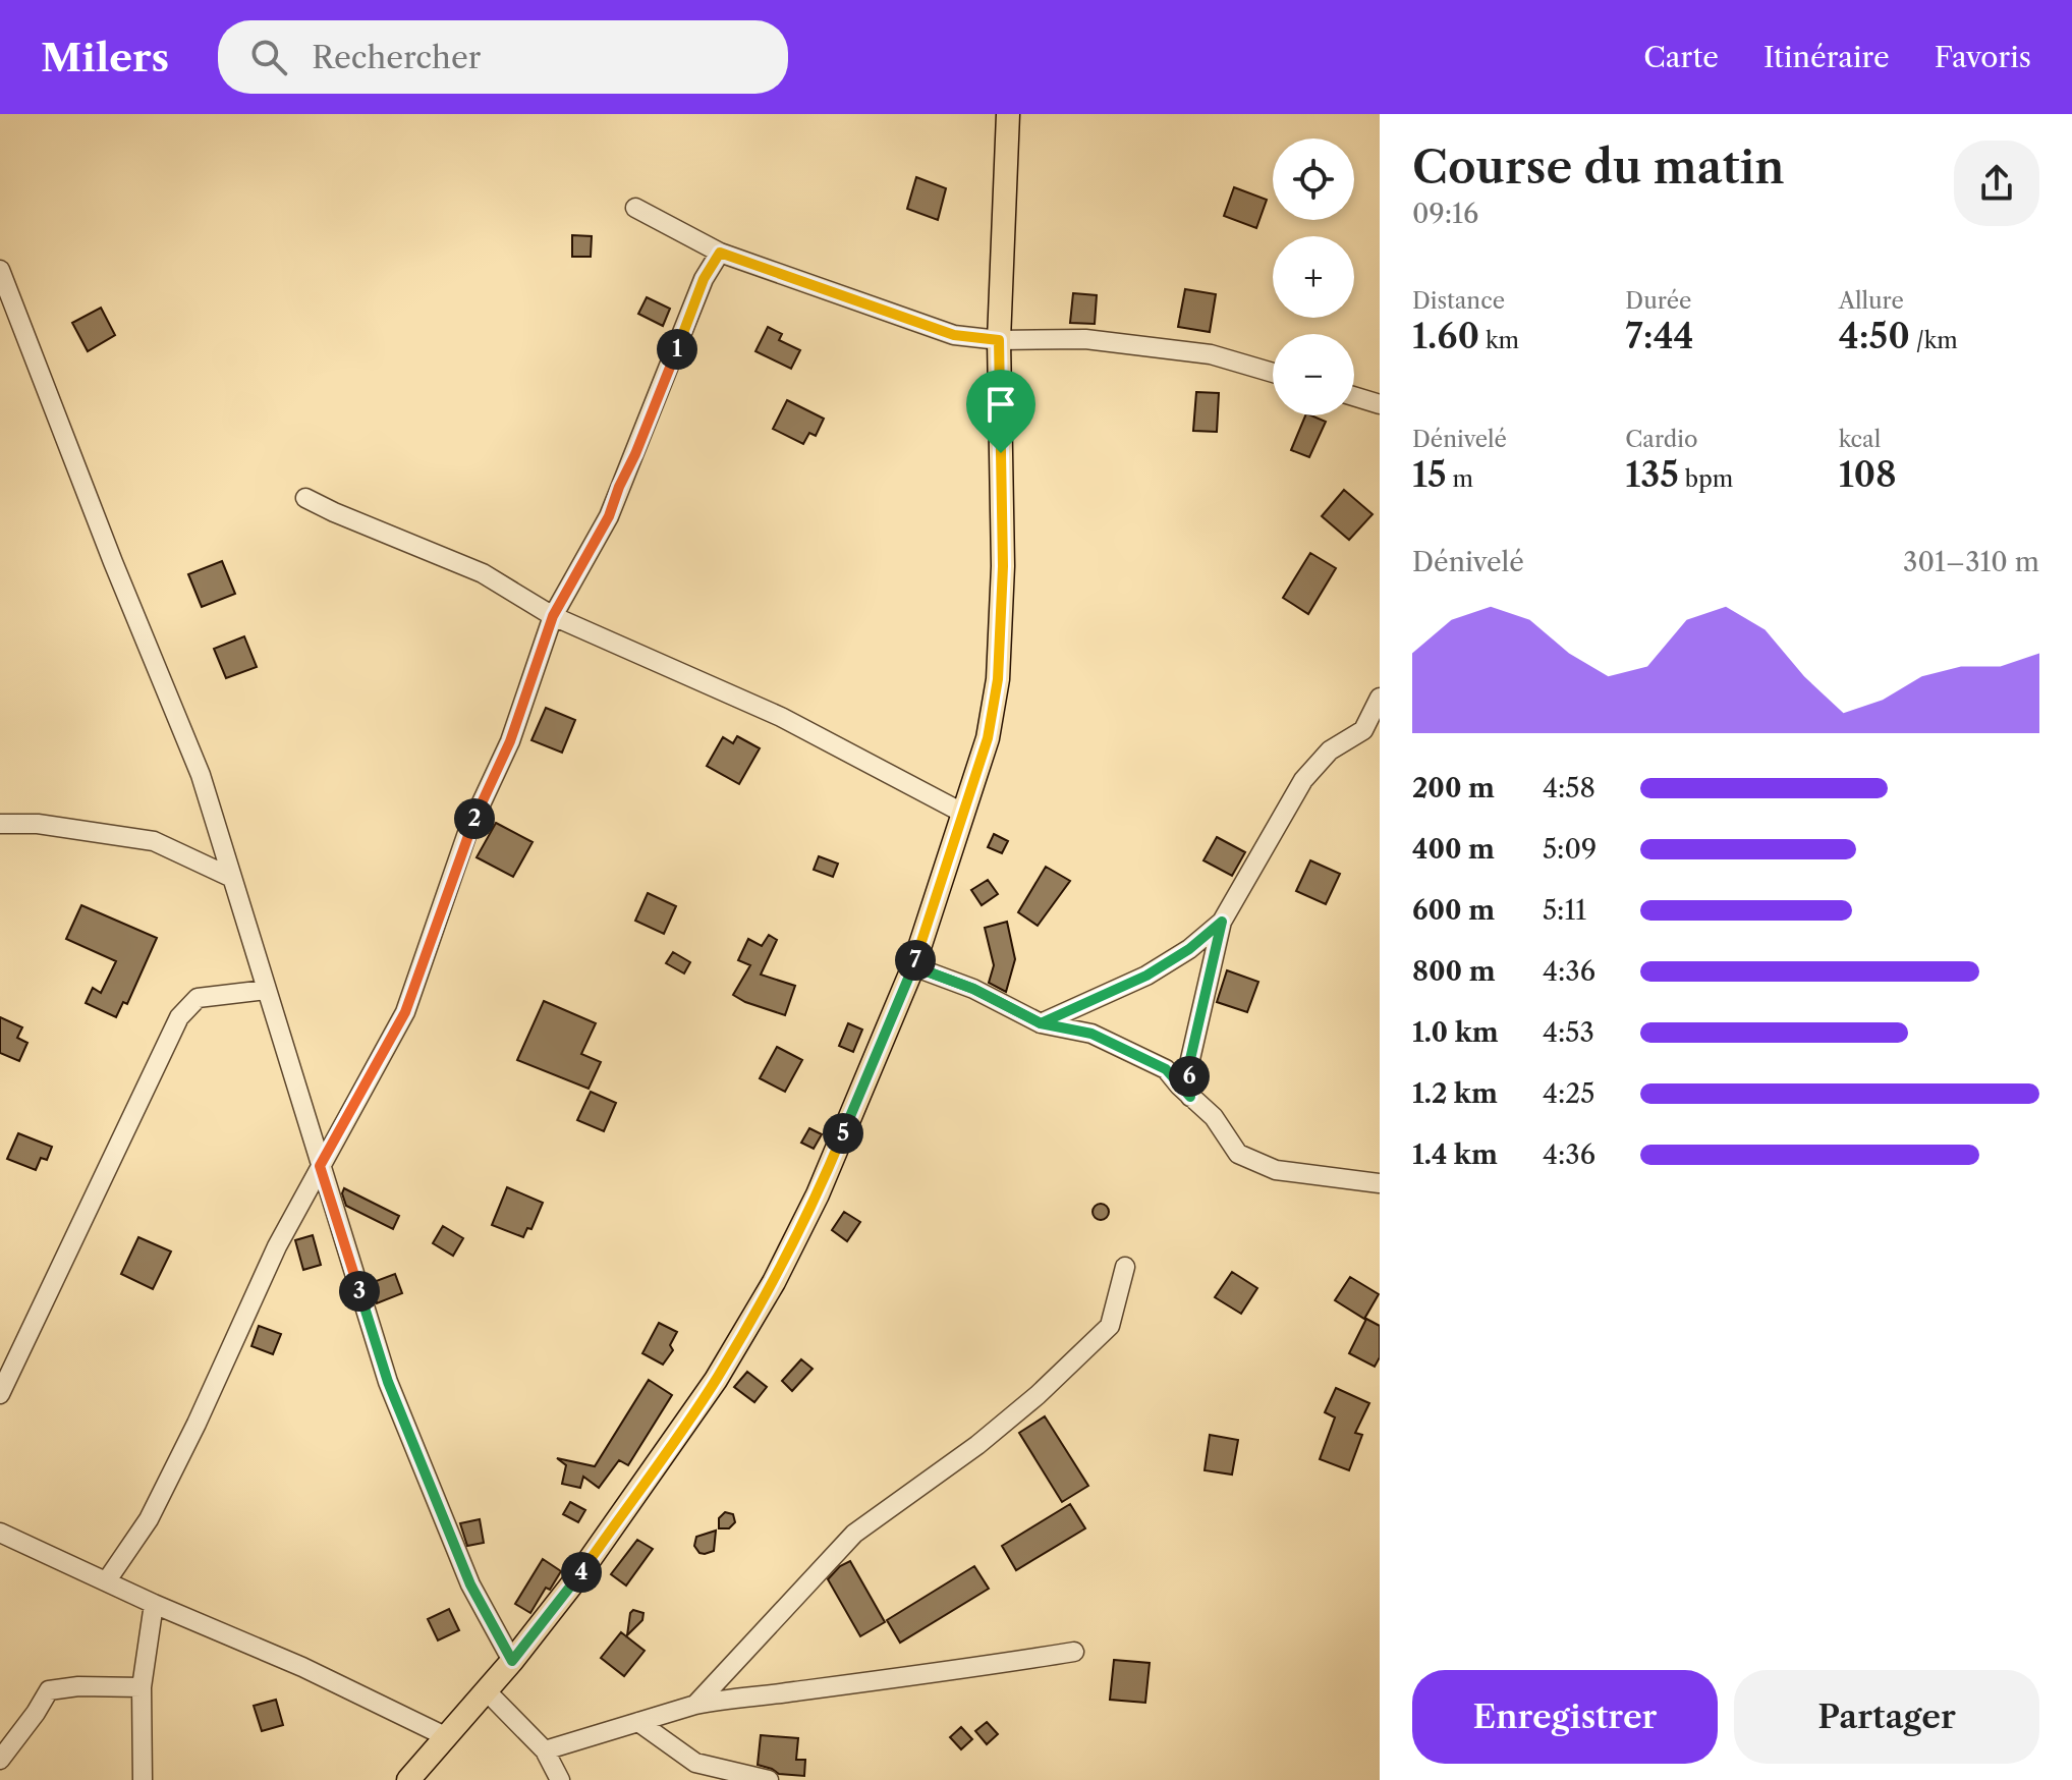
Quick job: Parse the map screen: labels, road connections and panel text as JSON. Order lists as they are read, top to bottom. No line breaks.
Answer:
{"page":{"header":"Milers","search":"Rechercher","nav":["Carte","Itinéraire","Favoris"],"heading":["Course du matin","09:16"],"map_buttons":["+","−"],"stats":[["Distance","1.60 km"],["Durée","7:44"],["Allure","4:50 /km"],["Dénivelé","15 m"],["Cardio","135 bpm"],["kcal","108"]],"pins":["1","2","7","6","5","3","4"],"chart":["Dénivelé","301–310 m"],"list":[{"name":"200 m","note":"4:58"},{"name":"400 m","note":"5:09"},{"name":"600 m","note":"5:11"},{"name":"800 m","note":"4:36"},{"name":"1.0 km","note":"4:53"},{"name":"1.2 km","note":"4:25"},{"name":"1.4 km","note":"4:36"}],"buttons":["Enregistrer","Partager"]}}
